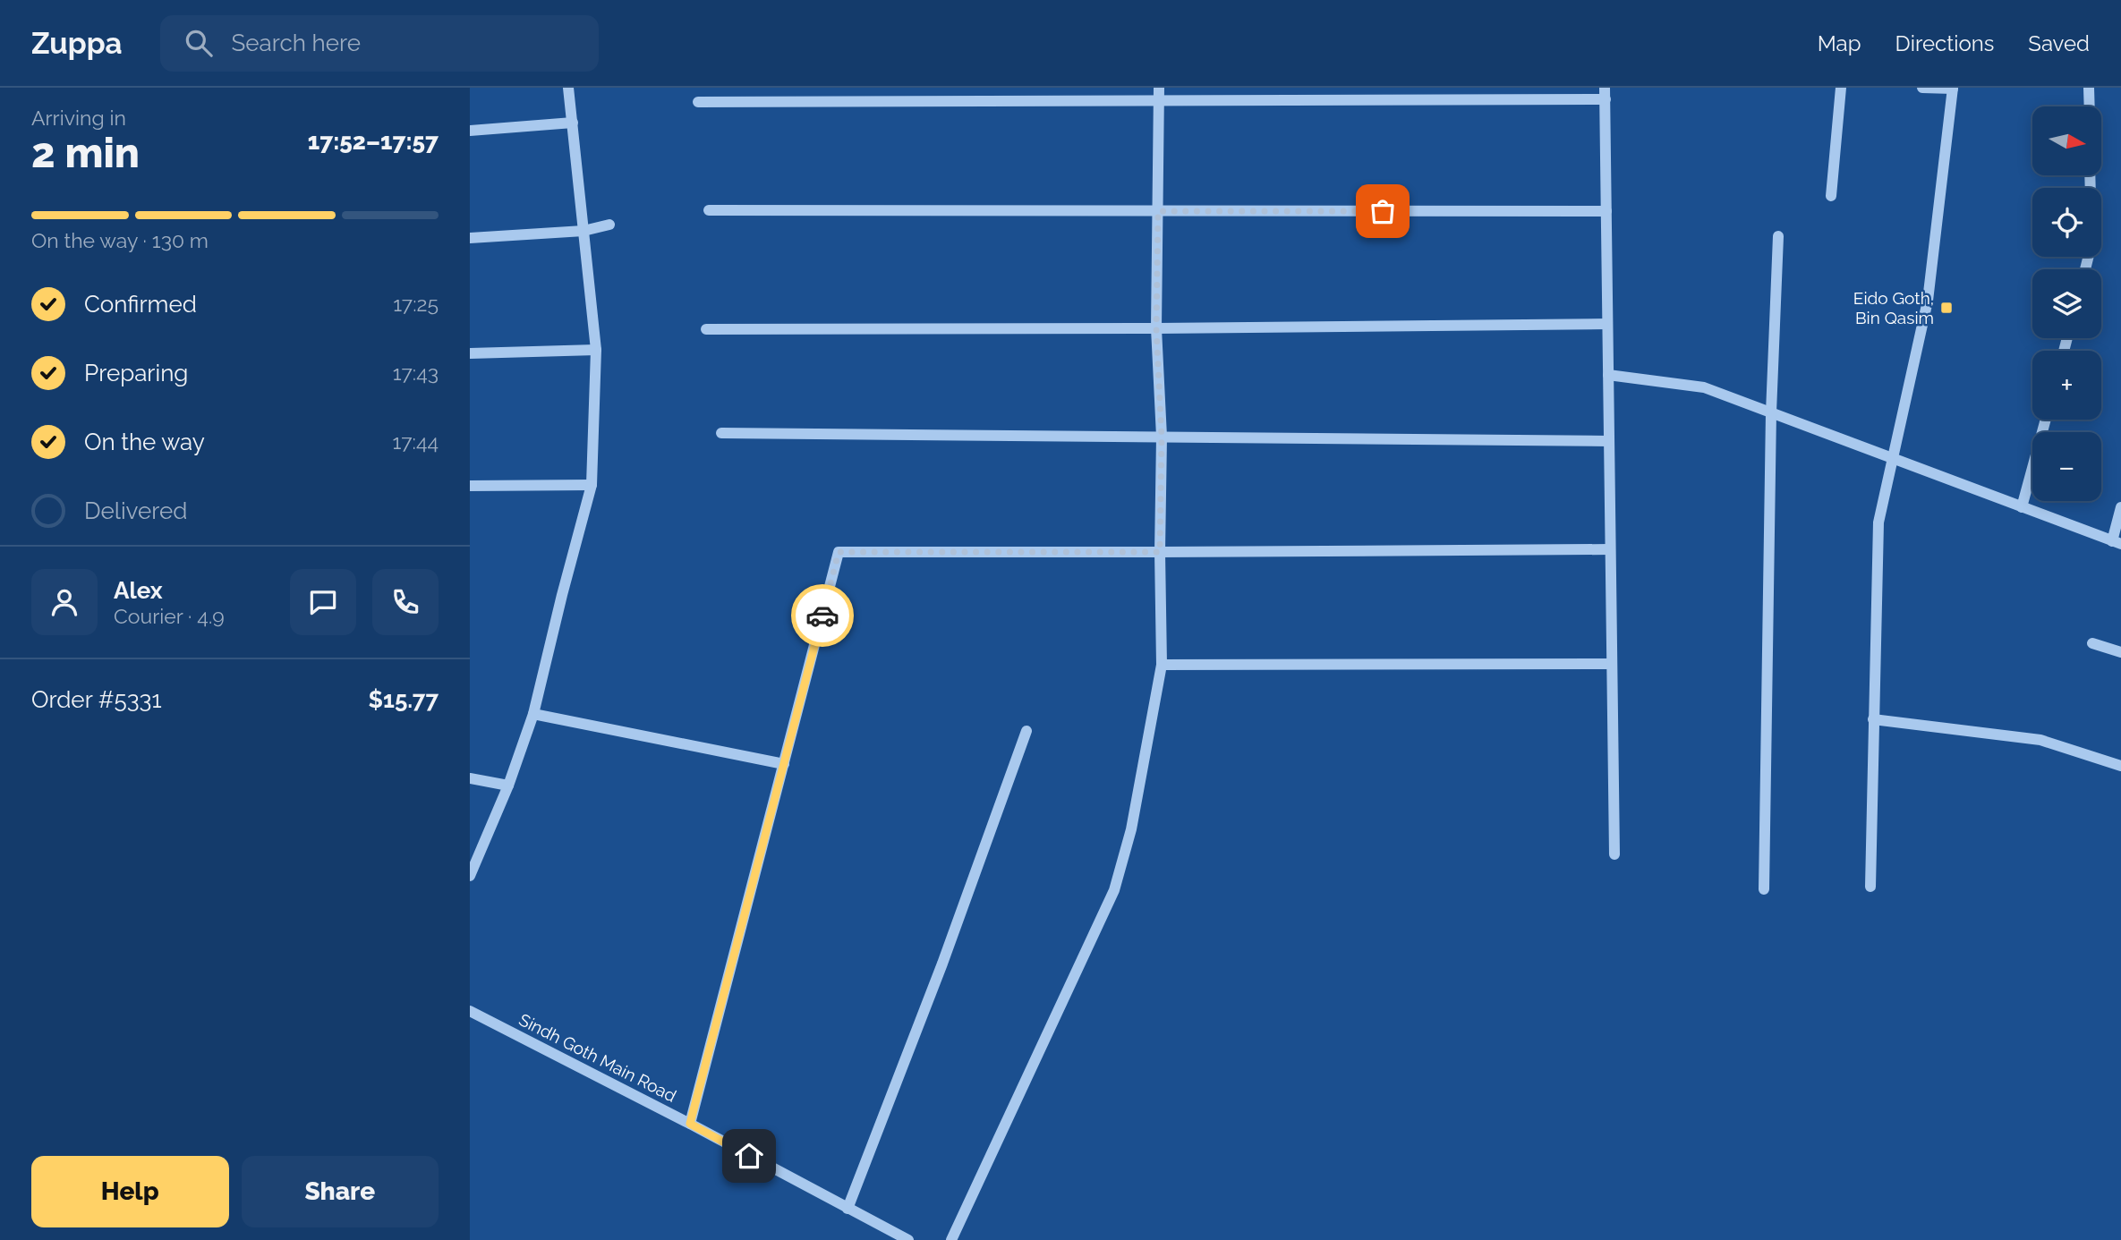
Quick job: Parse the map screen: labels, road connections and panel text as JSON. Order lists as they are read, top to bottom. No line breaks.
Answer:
{"streets":{"street":["Sindh Goth Main Road"]},"places":{"transit":["Eido Goth, Bin Qasim"]},"north":"right","page":{"header":"Zuppa","search":"Search here","nav":["Map","Directions","Saved"],"heading":["2 min","Arriving in","17:52–17:57"],"panel":["Alex","Courier · 4.9","Order #5331","$15.77"],"map_buttons":["+","−"],"bar":"On the way · 130 m","list":[["Confirmed","17:25"],["Preparing","17:43"],["On the way","17:44"],"Delivered"],"buttons":["Help","Share"]}}
